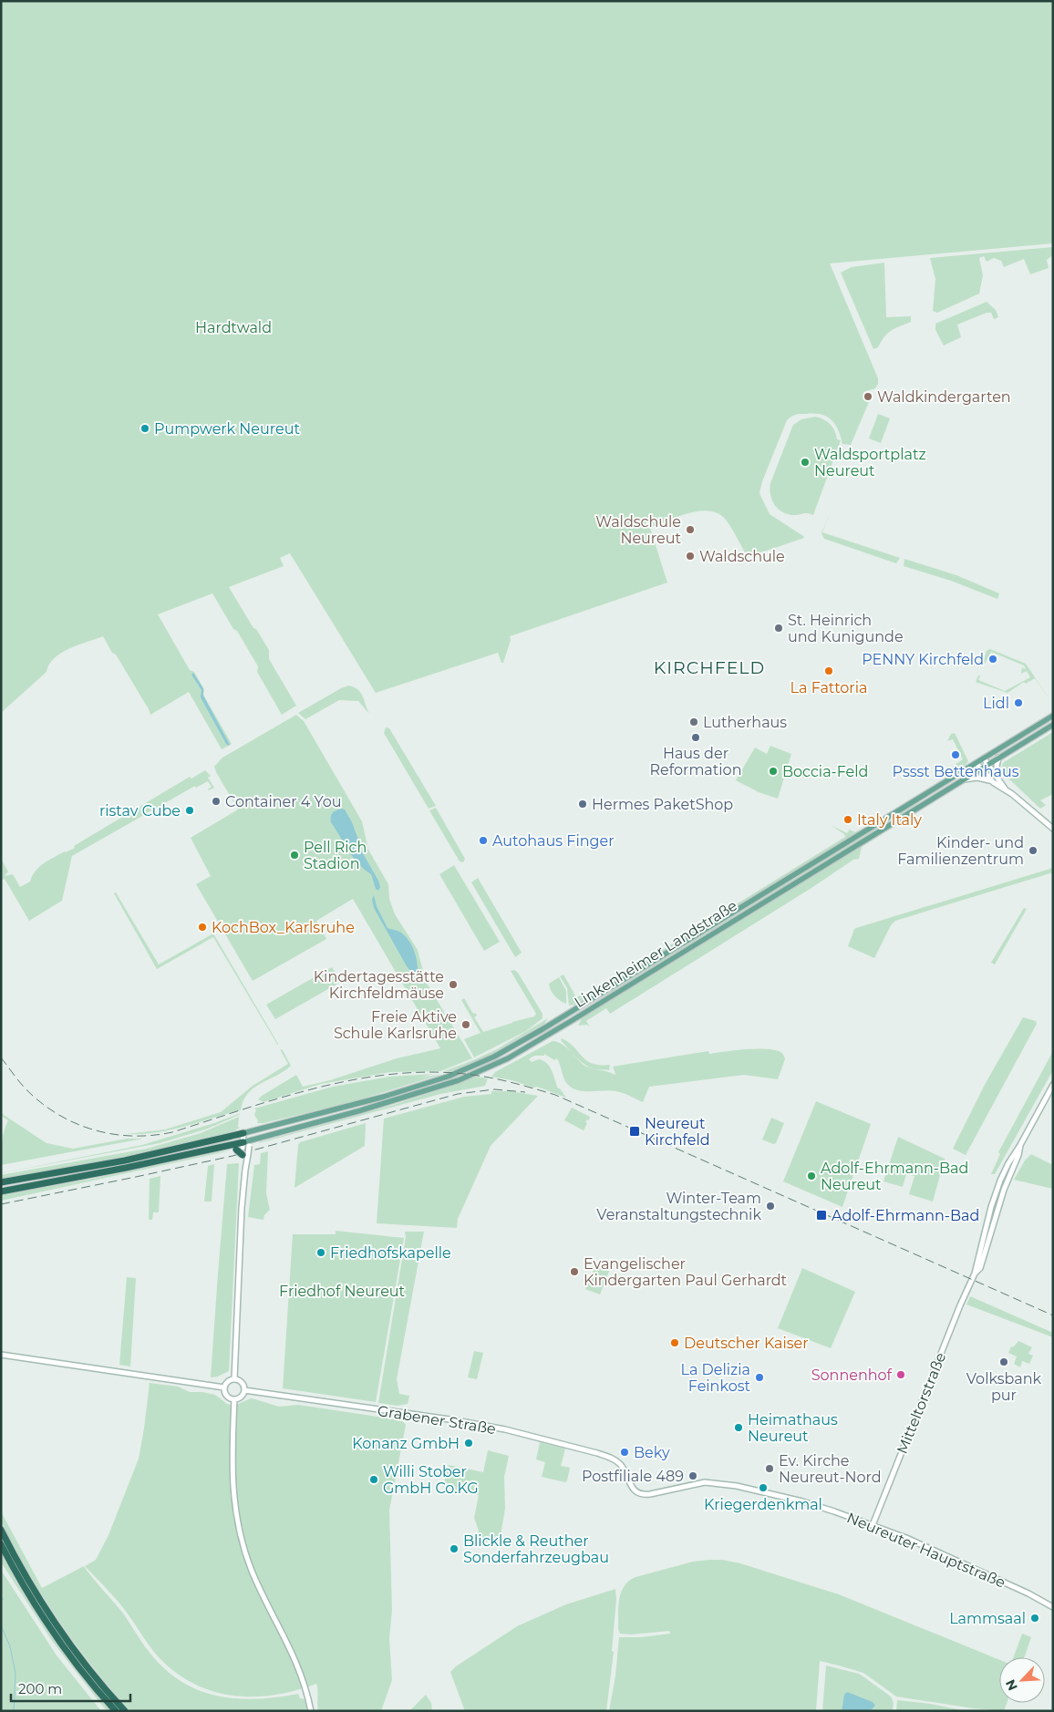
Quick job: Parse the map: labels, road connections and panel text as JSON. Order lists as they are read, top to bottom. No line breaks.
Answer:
{"streets":{"main road":["Linkenheimer Landstraße"],"street":["Mitteltorstraße","Grabener Straße","Neureuter Hauptstraße"]},"crossings":[["Mitteltorstraße","Neureuter Hauptstraße"],["Grabener Straße","Neureuter Hauptstraße"]],"districts":["KIRCHFELD"],"parks":["Hardtwald","Friedhof Neureut"],"places":{"other":["Waldkindergarten","Pumpwerk Neureut","Waldsportplatz Neureut","Waldschule Neureut","Waldschule","St. Heinrich und Kunigunde","PENNY Kirchfeld","La Fattoria","Lidl","Lutherhaus","Haus der Reformation","Pssst Bettenhaus","Boccia-Feld","Container 4 You","Hermes PaketShop","ristav Cube","Italy Italy","Autohaus Finger","Kinder- und Familienzentrum","Pell Rich Stadion","KochBox_Karlsruhe","Kindertagesstätte Kirchfeldmäuse","Freie Aktive Schule Karlsruhe","Adolf-Ehrmann-Bad Neureut","Winter-Team Veranstaltungstechnik","Friedhofskapelle","Evangelischer Kindergarten Paul Gerhardt","Deutscher Kaiser","Volksbank pur","Sonnenhof","La Delizia Feinkost","Heimathaus Neureut","Konanz GmbH","Beky","Ev. Kirche Neureut-Nord","Postfiliale 489","Willi Stober GmbH Co.KG","Kriegerdenkmal","Blickle & Reuther Sonderfahrzeugbau","Lammsaal"],"transit":["Neureut Kirchfeld","Adolf-Ehrmann-Bad"]},"scale_bar":"200 m","north":"bottom left"}
